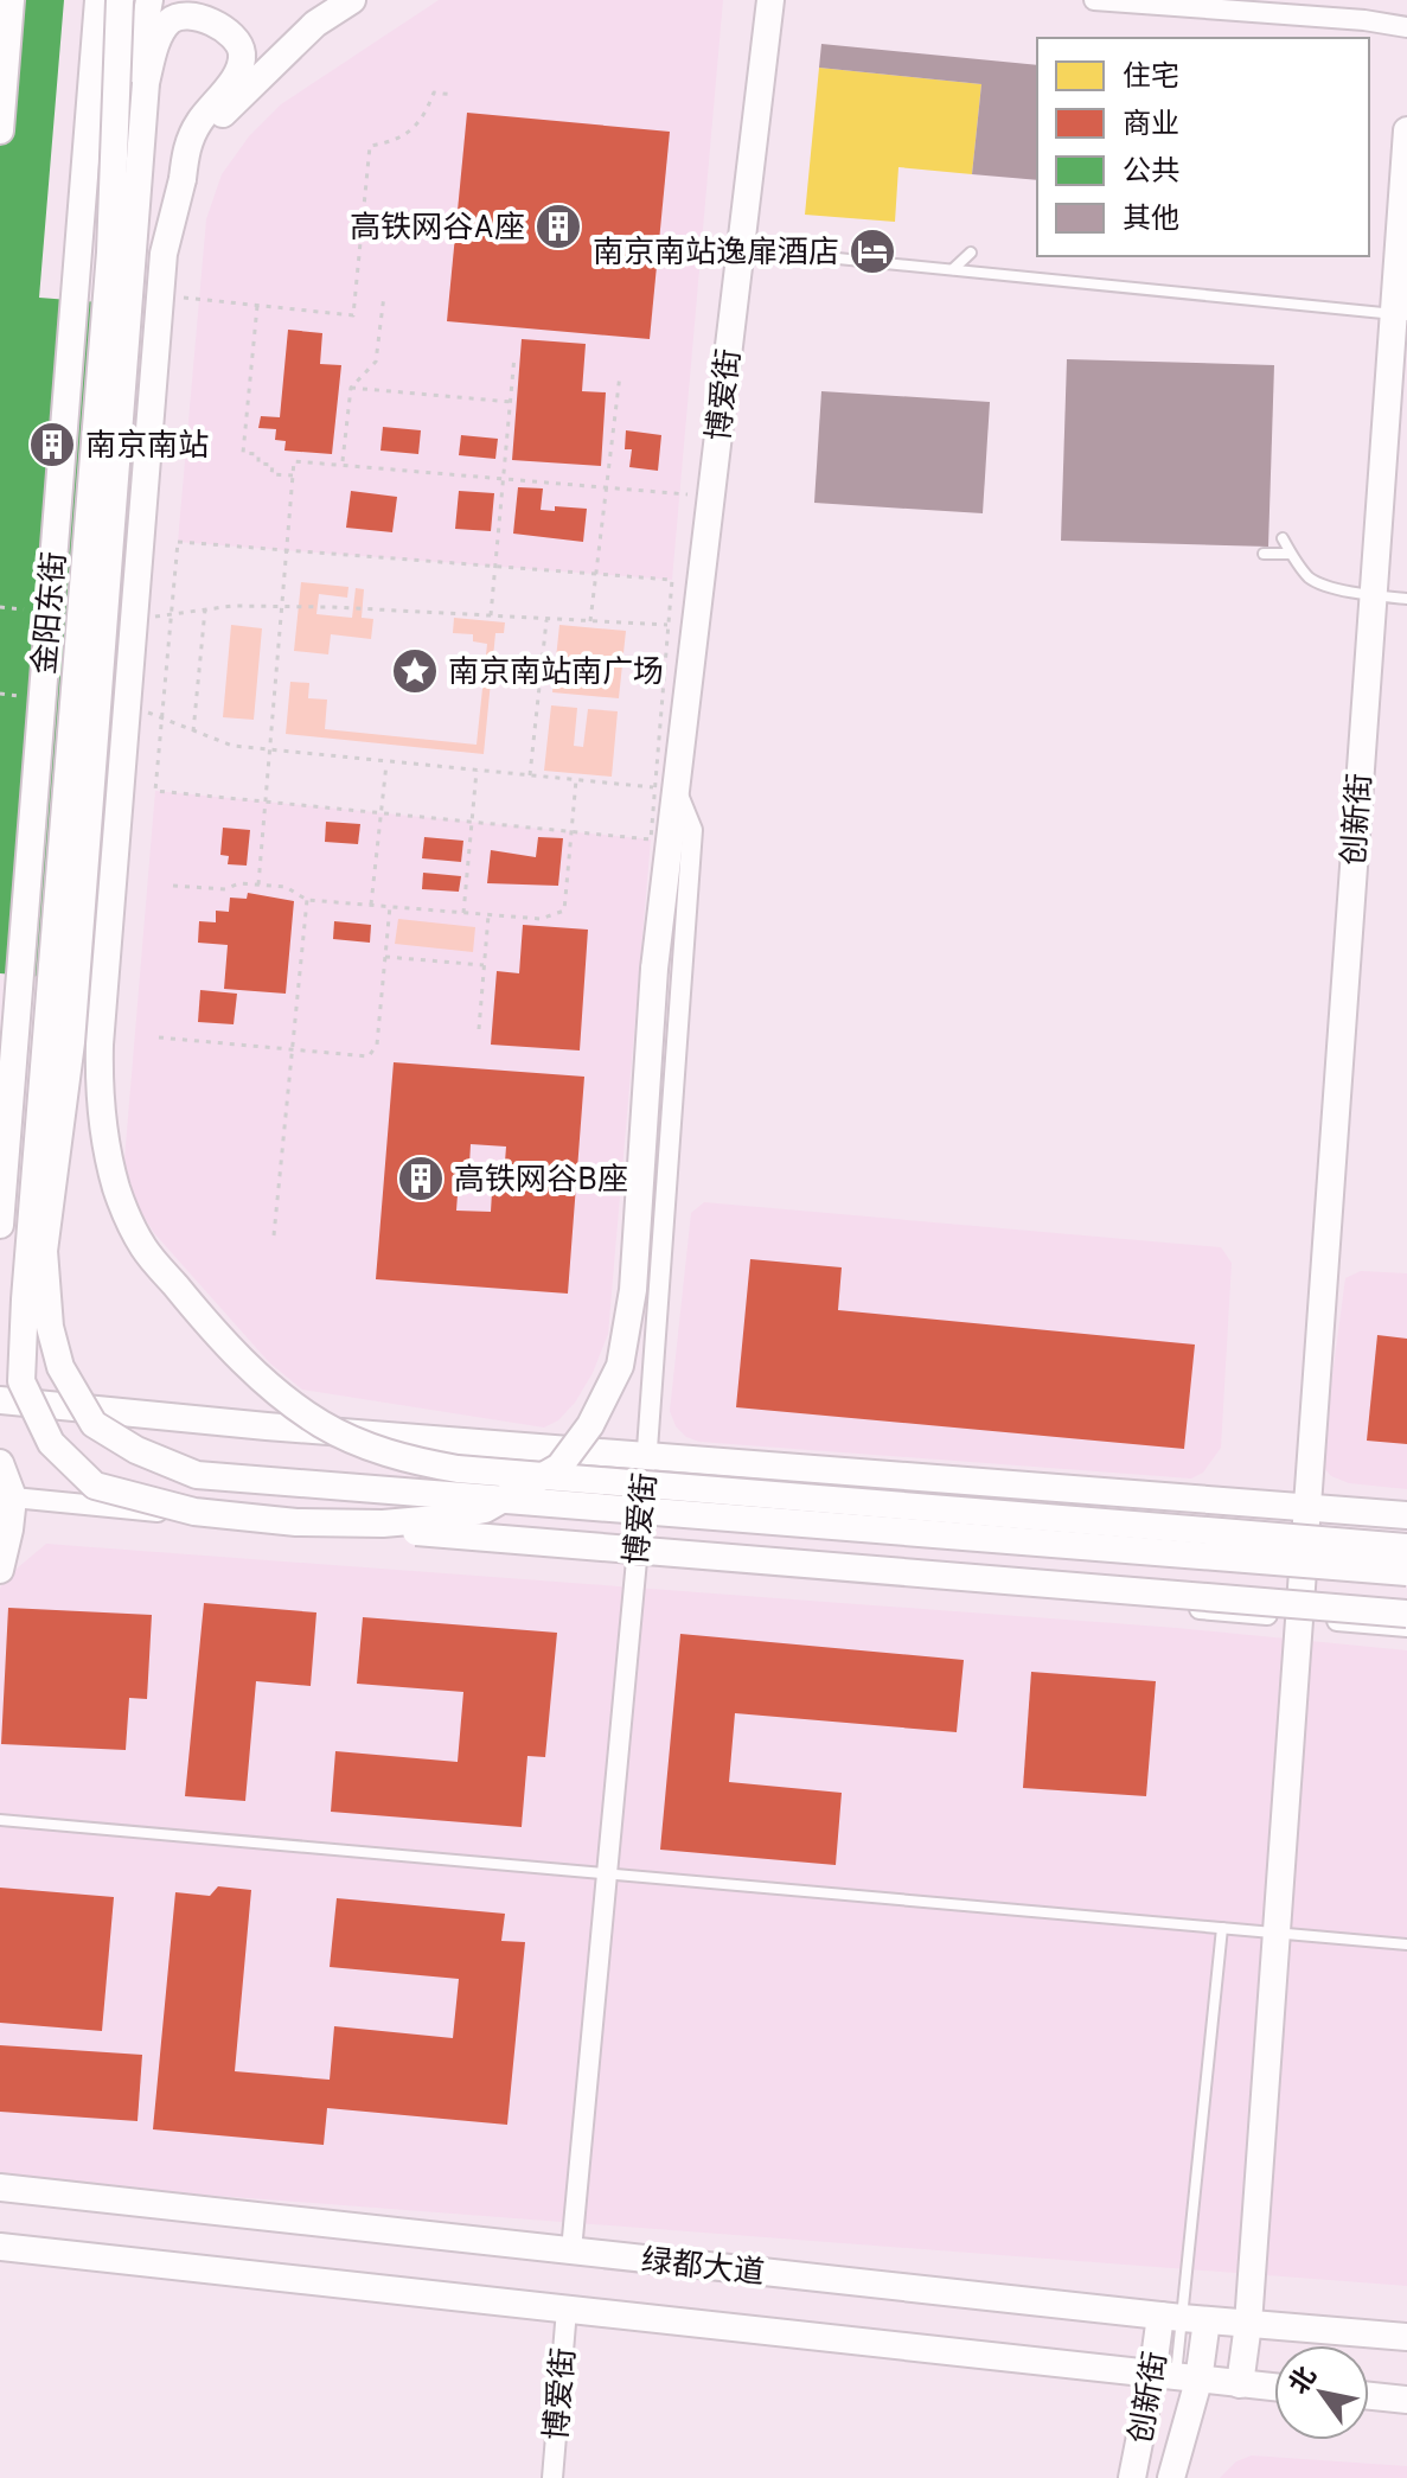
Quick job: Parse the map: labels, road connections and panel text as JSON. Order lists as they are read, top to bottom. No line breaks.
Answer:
{"streets":{"main road":["博爱街","金阳东街","创新街","绿都大道"]},"crossings":[["博爱街","绿都大道"],["创新街","绿都大道"]],"places":{"building":["高铁网谷A座","南京南站","高铁网谷B座"],"hotel":["南京南站逸扉酒店"],"place":["南京南站南广场"]},"legend":["住宅","商业","公共","其他"],"north":"top left"}
